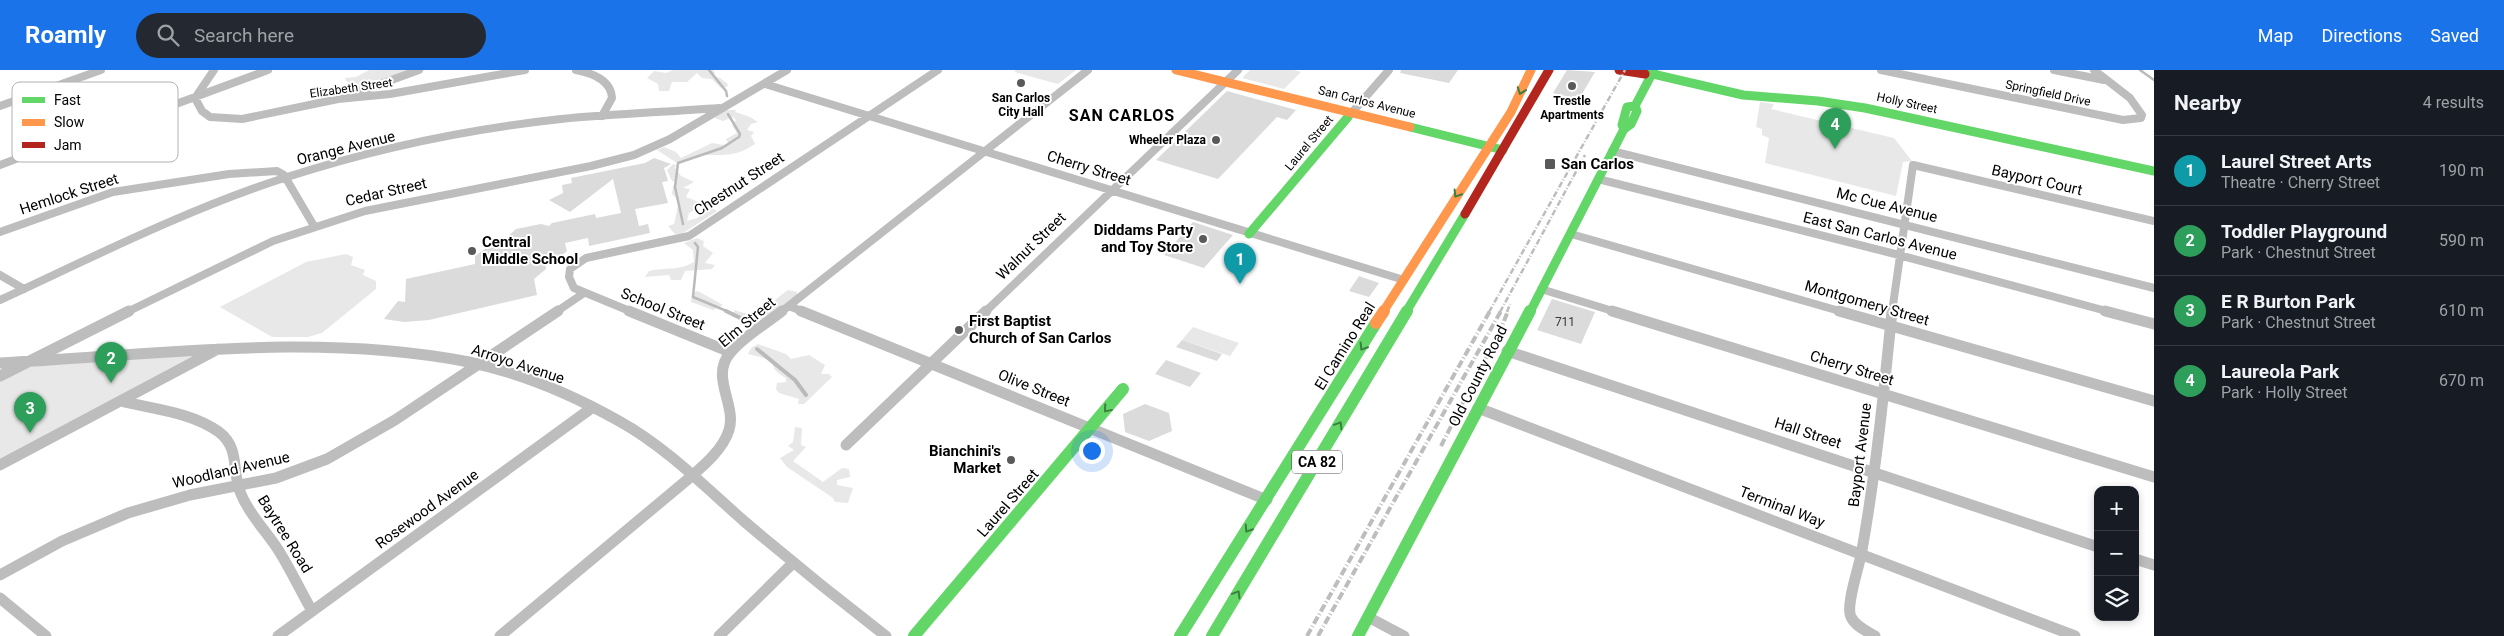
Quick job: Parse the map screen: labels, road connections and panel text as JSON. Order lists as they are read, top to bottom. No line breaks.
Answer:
{"streets":{"main road":["San Carlos Avenue","Holly Street","Laurel Street","El Camino Real","Old County Road","CA 82"],"street":["Elizabeth Street","Springfield Drive","Orange Avenue","Cherry Street","Bayport Court","Chestnut Street","Cedar Street","Hemlock Street","Mc Cue Avenue","East San Carlos Avenue","Walnut Street","Montgomery Street","School Street","Elm Street","Arroyo Avenue","Olive Street","Hall Street","Bayport Avenue","Woodland Avenue","Terminal Way","Rosewood Avenue","Baytree Road"]},"crossings":[["San Carlos Avenue","Laurel Street"],["San Carlos Avenue","Walnut Street"],["San Carlos Avenue","El Camino Real"],["San Carlos Avenue","CA 82"],["Holly Street","Old County Road"],["Laurel Street","Cherry Street"],["Laurel Street","Olive Street"],["Orange Avenue","Cedar Street"],["Orange Avenue","Hemlock Street"],["Cherry Street","Chestnut Street"],["Cherry Street","Cedar Street"],["Cherry Street","Walnut Street"],["Cherry Street","Elm Street"],["Cherry Street","El Camino Real"],["Cherry Street","Old County Road"],["Cherry Street","Bayport Avenue"],["Bayport Court","Bayport Avenue"],["Chestnut Street","School Street"],["Chestnut Street","Woodland Avenue"],["Cedar Street","Arroyo Avenue"],["Mc Cue Avenue","Old County Road"],["Mc Cue Avenue","Bayport Avenue"],["East San Carlos Avenue","Old County Road"],["East San Carlos Avenue","Bayport Avenue"],["Walnut Street","Olive Street"],["Montgomery Street","Old County Road"],["Montgomery Street","Bayport Avenue"],["School Street","Elm Street"],["School Street","Woodland Avenue"],["Elm Street","Arroyo Avenue"],["Elm Street","Olive Street"],["El Camino Real","Olive Street"],["Arroyo Avenue","Woodland Avenue"],["Arroyo Avenue","Rosewood Avenue"],["Old County Road","Hall Street"],["Old County Road","Terminal Way"],["Hall Street","Bayport Avenue"],["Bayport Avenue","Terminal Way"],["Woodland Avenue","Baytree Road"],["Rosewood Avenue","Baytree Road"]],"districts":["SAN CARLOS"],"places":{"other":["San Carlos City Hall","Trestle Apartments","Wheeler Plaza","Diddams Party and Toy Store","Central Middle School","First Baptist Church of San Carlos","Bianchini's Market"],"transit":["San Carlos"]},"house_numbers":["711"],"legend":["Fast","Slow","Jam"],"page":{"header":"Roamly","search":"Search here","nav":["Map","Directions","Saved"],"heading":["Nearby","4 results"],"pins":["4","1","2","3"],"list":[{"mark":"1","name":"Laurel Street Arts","note":"Theatre · Cherry Street","value":"190 m"},{"mark":"2","name":"Toddler Playground","note":"Park · Chestnut Street","value":"590 m"},{"mark":"3","name":"E R Burton Park","note":"Park · Chestnut Street","value":"610 m"},{"mark":"4","name":"Laureola Park","note":"Park · Holly Street","value":"670 m"}],"map_buttons":["+","−"]}}
